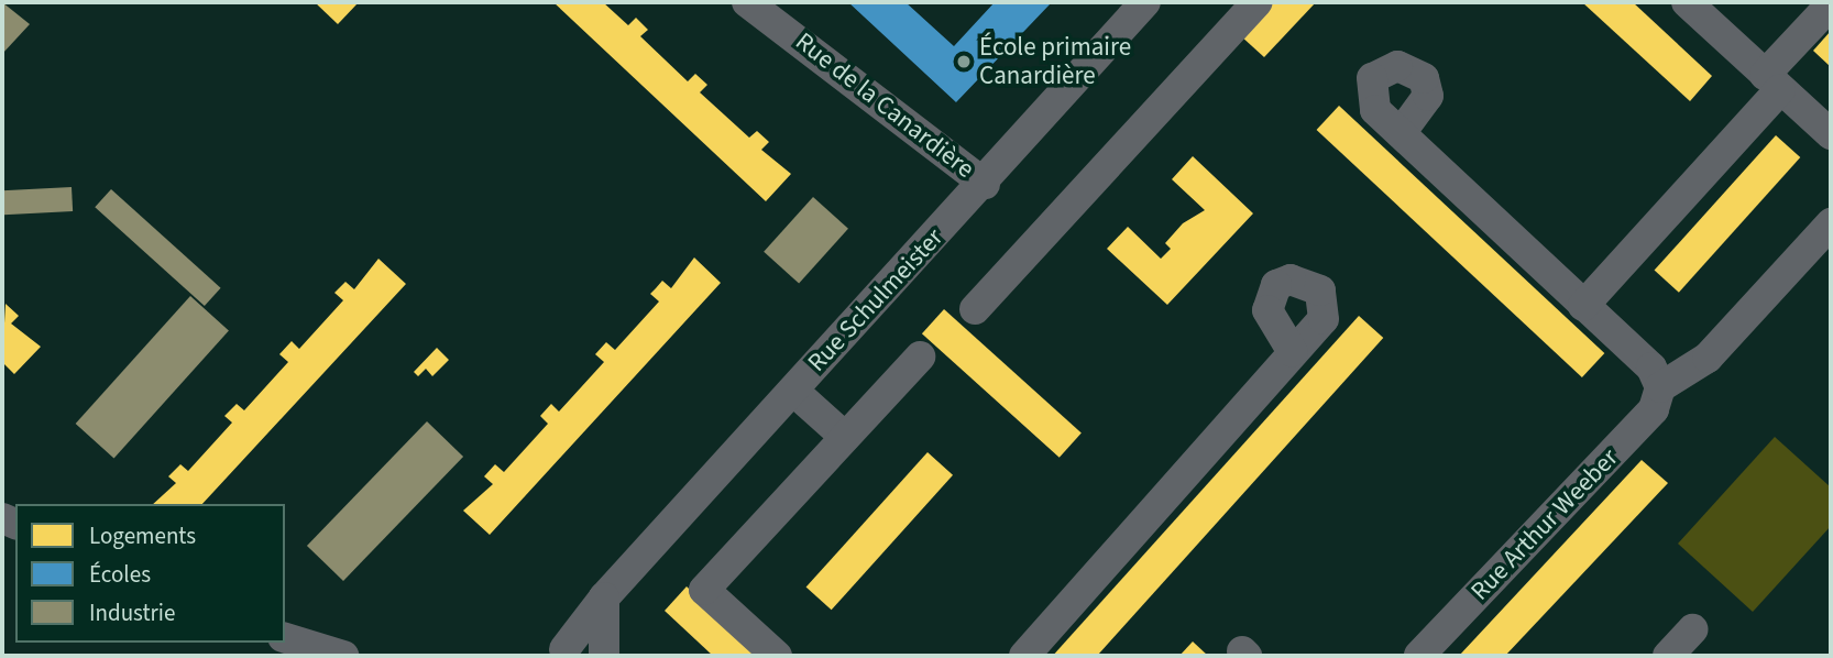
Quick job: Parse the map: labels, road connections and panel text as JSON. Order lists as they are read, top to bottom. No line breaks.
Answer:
{"streets":{"street":["Rue de la Canardière","Rue Schulmeister","Rue Arthur Weeber"]},"crossings":[["Rue de la Canardière","Rue Schulmeister"]],"places":["École primaire Canardière"],"legend":["Logements","Écoles","Industrie"]}
